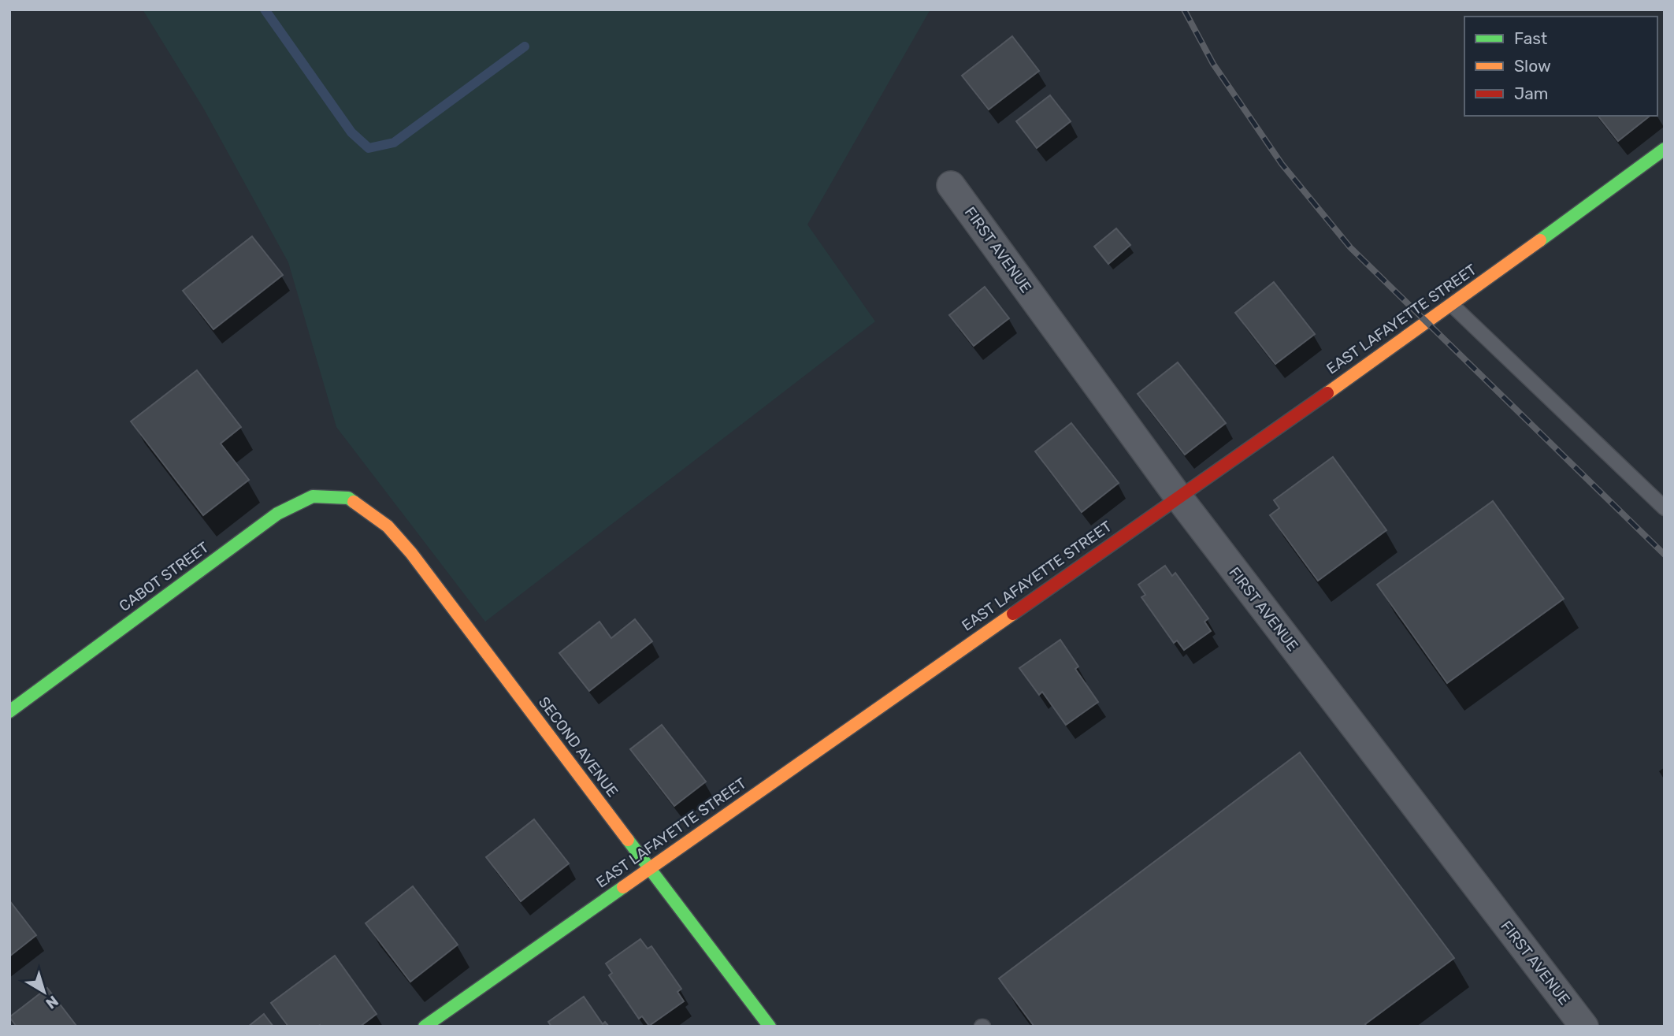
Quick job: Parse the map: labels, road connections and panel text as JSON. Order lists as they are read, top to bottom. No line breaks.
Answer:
{"streets":{"street":["FIRST AVENUE","EAST LAFAYETTE STREET","CABOT STREET","SECOND AVENUE"]},"crossings":[["FIRST AVENUE","EAST LAFAYETTE STREET"],["EAST LAFAYETTE STREET","SECOND AVENUE"],["CABOT STREET","SECOND AVENUE"]],"legend":["Fast","Slow","Jam"],"north":"bottom right"}
